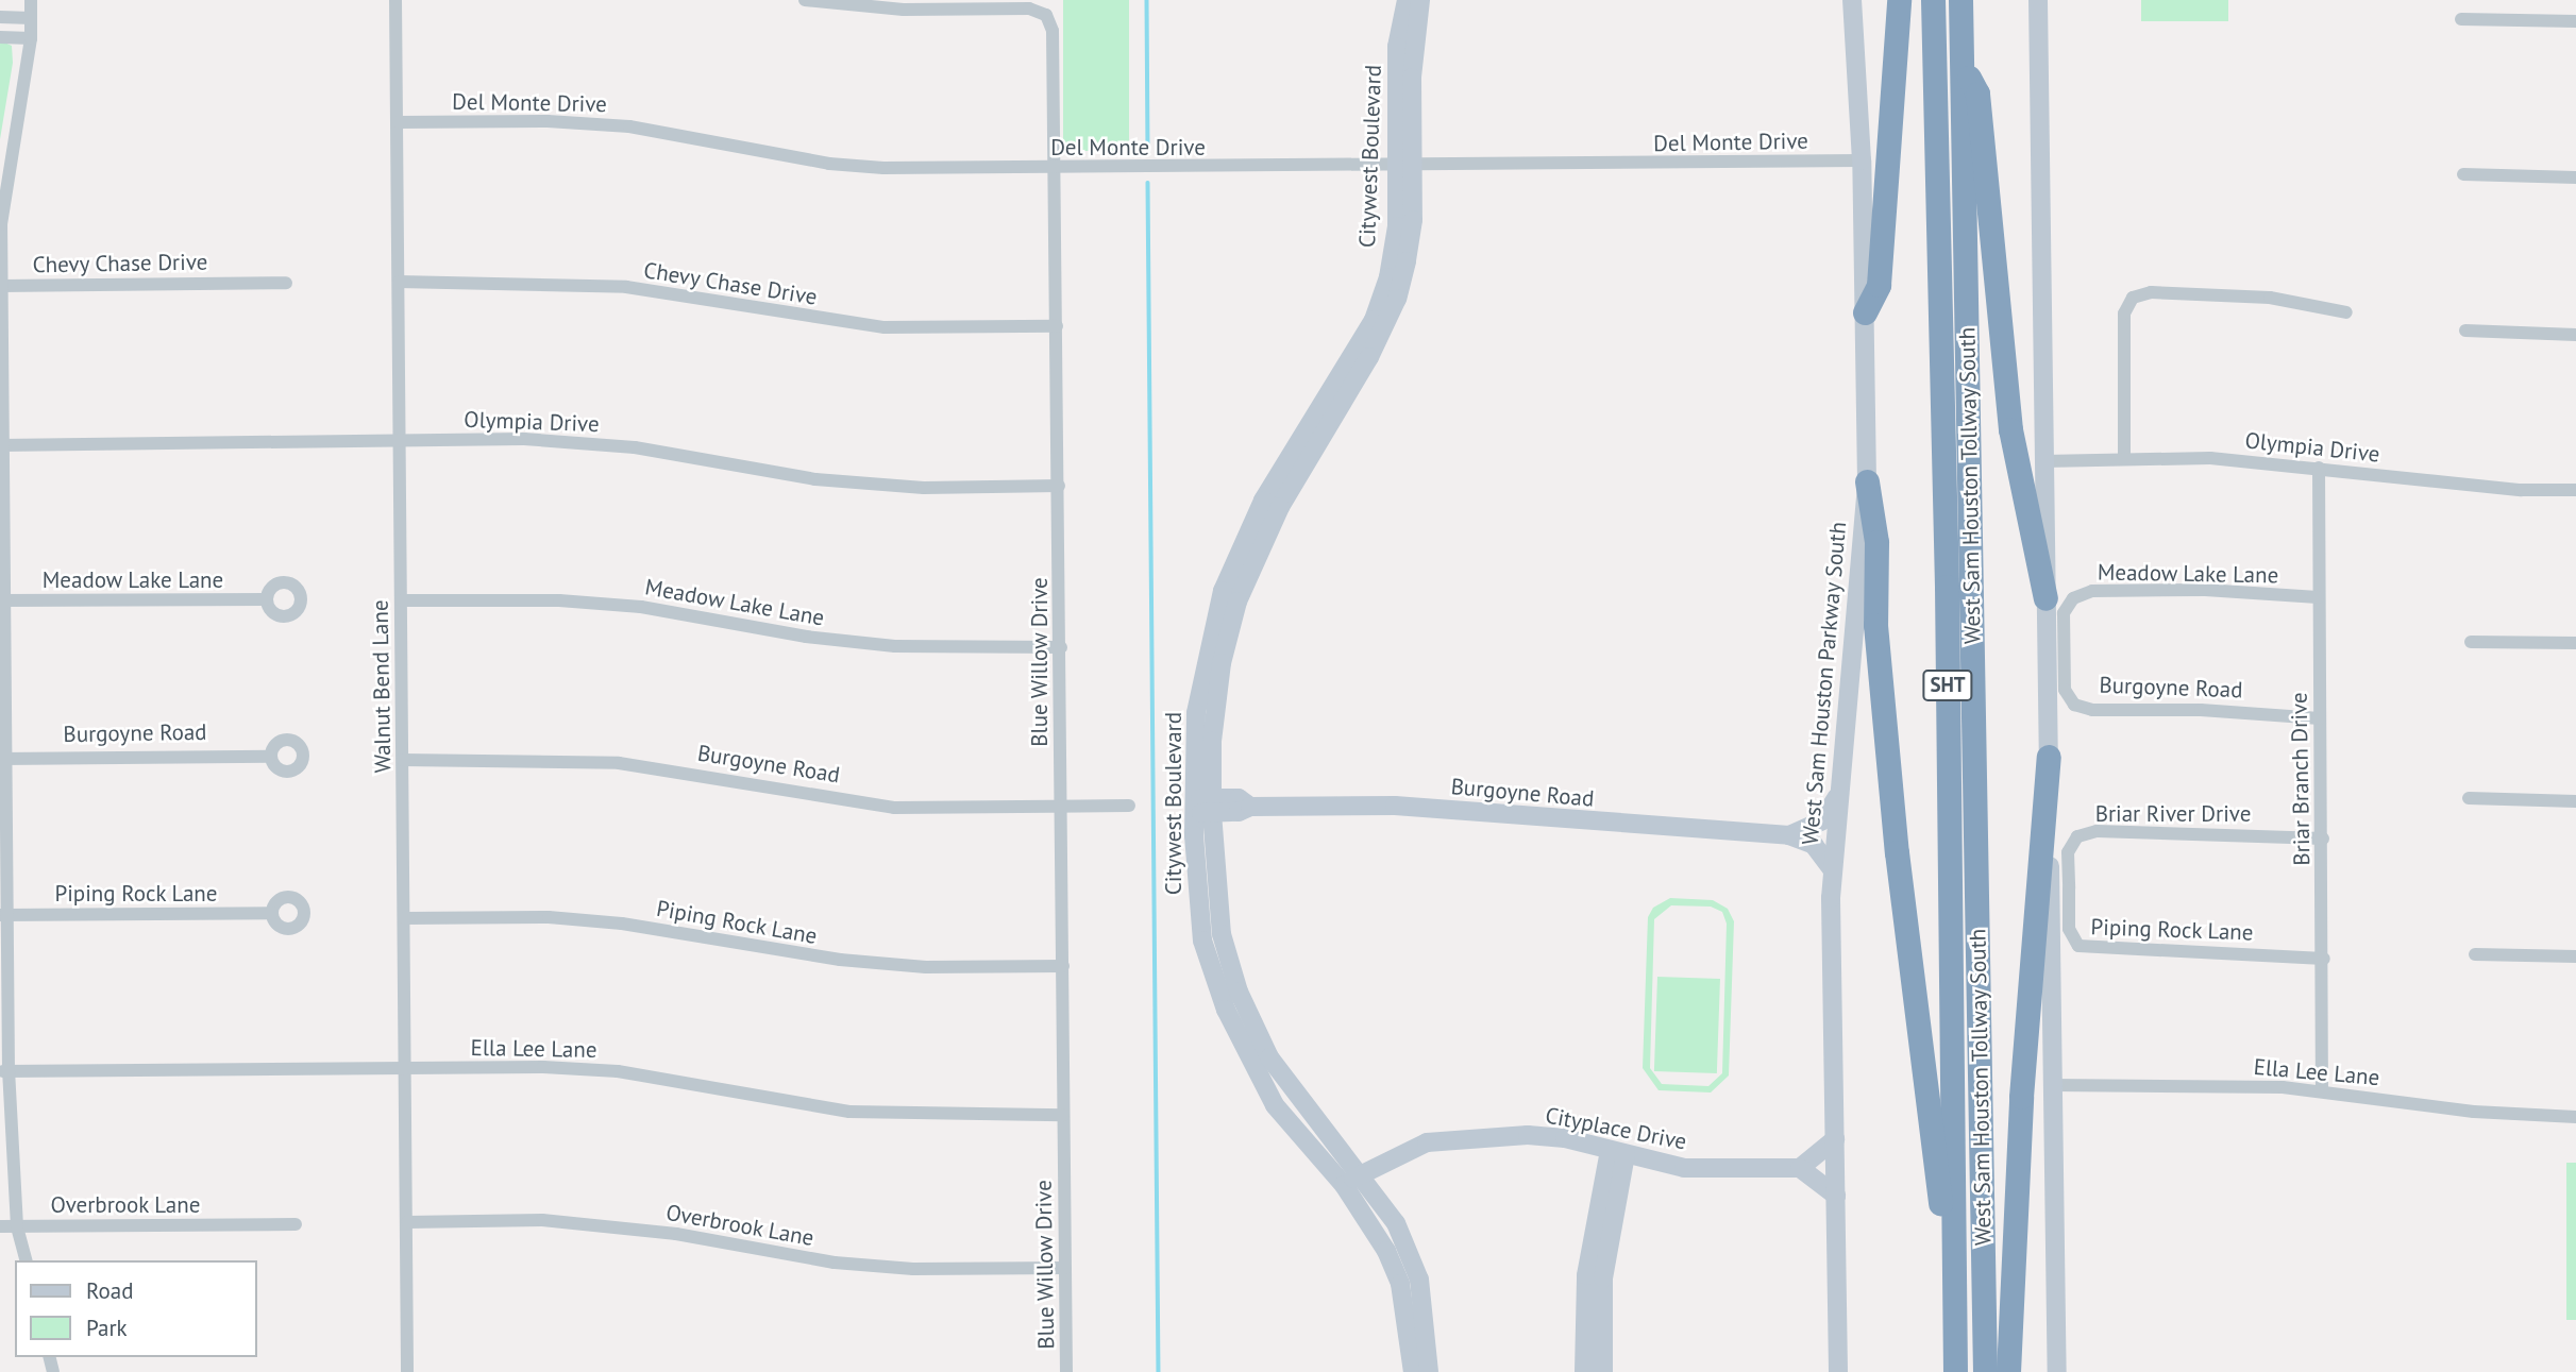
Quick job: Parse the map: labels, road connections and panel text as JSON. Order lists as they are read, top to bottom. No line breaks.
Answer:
{"streets":{"highway":["West Sam Houston Tollway South","SHT"],"street":["Del Monte Drive","Citywest Boulevard","Chevy Chase Drive","Olympia Drive","Meadow Lake Lane","Blue Willow Drive","West Sam Houston Parkway South","Walnut Bend Lane","Burgoyne Road","Briar Branch Drive","Briar River Drive","Piping Rock Lane","Ella Lee Lane","Cityplace Drive","Overbrook Lane"]},"crossings":[["Del Monte Drive","Citywest Boulevard"],["Del Monte Drive","Blue Willow Drive"],["Del Monte Drive","West Sam Houston Parkway South"],["Del Monte Drive","Walnut Bend Lane"],["Citywest Boulevard","Burgoyne Road"],["Citywest Boulevard","Cityplace Drive"],["Chevy Chase Drive","Blue Willow Drive"],["Chevy Chase Drive","Walnut Bend Lane"],["Olympia Drive","Blue Willow Drive"],["Olympia Drive","Walnut Bend Lane"],["Olympia Drive","Briar Branch Drive"],["Meadow Lake Lane","Blue Willow Drive"],["Meadow Lake Lane","Walnut Bend Lane"],["Meadow Lake Lane","Burgoyne Road"],["Meadow Lake Lane","Briar Branch Drive"],["Blue Willow Drive","Burgoyne Road"],["Blue Willow Drive","Piping Rock Lane"],["Blue Willow Drive","Ella Lee Lane"],["Blue Willow Drive","Overbrook Lane"],["West Sam Houston Parkway South","Burgoyne Road"],["Walnut Bend Lane","Burgoyne Road"],["Walnut Bend Lane","Piping Rock Lane"],["Walnut Bend Lane","Ella Lee Lane"],["Walnut Bend Lane","Overbrook Lane"],["Burgoyne Road","Briar Branch Drive"],["Briar Branch Drive","Briar River Drive"],["Briar Branch Drive","Piping Rock Lane"],["Briar Branch Drive","Ella Lee Lane"],["Briar River Drive","Piping Rock Lane"]],"legend":["Road","Park"]}
